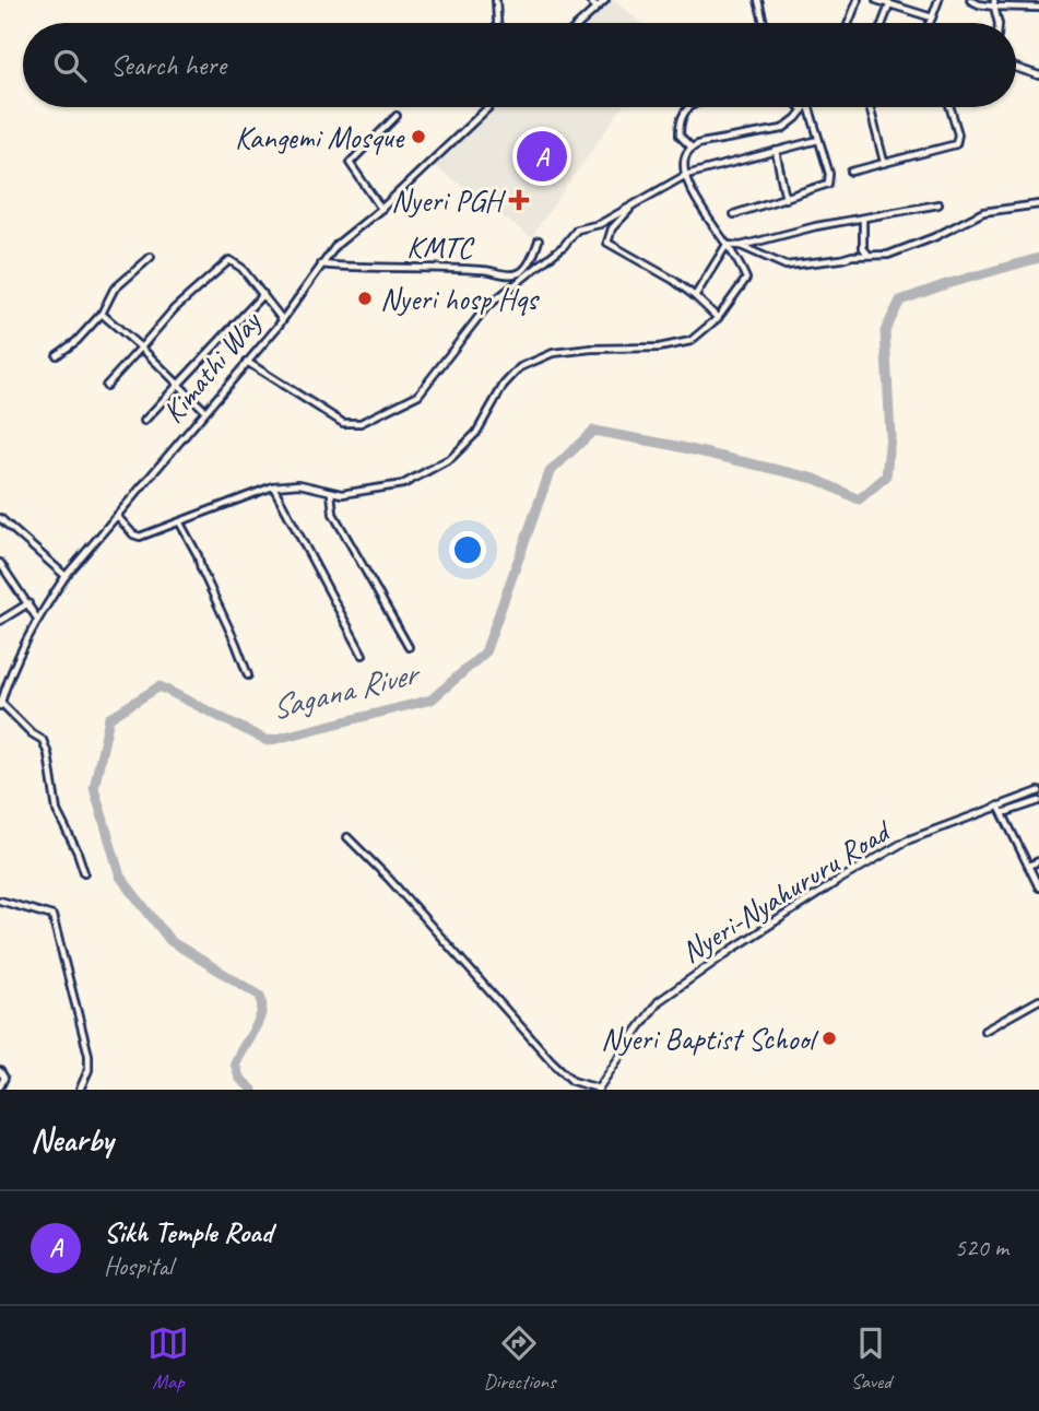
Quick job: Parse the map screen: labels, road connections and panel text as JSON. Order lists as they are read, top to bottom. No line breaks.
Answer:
{"streets":{"main road":["Nyeri-Nyahururu Road"],"street":["KMTC","Kimathi Way"]},"crossings":[["KMTC","Kimathi Way"]],"water":["Sagana River"],"places":{"other":["Kangemi Mosque","Nyeri hosp Hqs","Nyeri Baptist School"],"health":["Nyeri PGH"]},"page":{"search":"Search here","pins":"A","heading":"Nearby","list":[{"mark":"A","name":"Sikh Temple Road","note":"Hospital","value":"520 m"}],"nav":["Map","Directions","Saved"]}}
